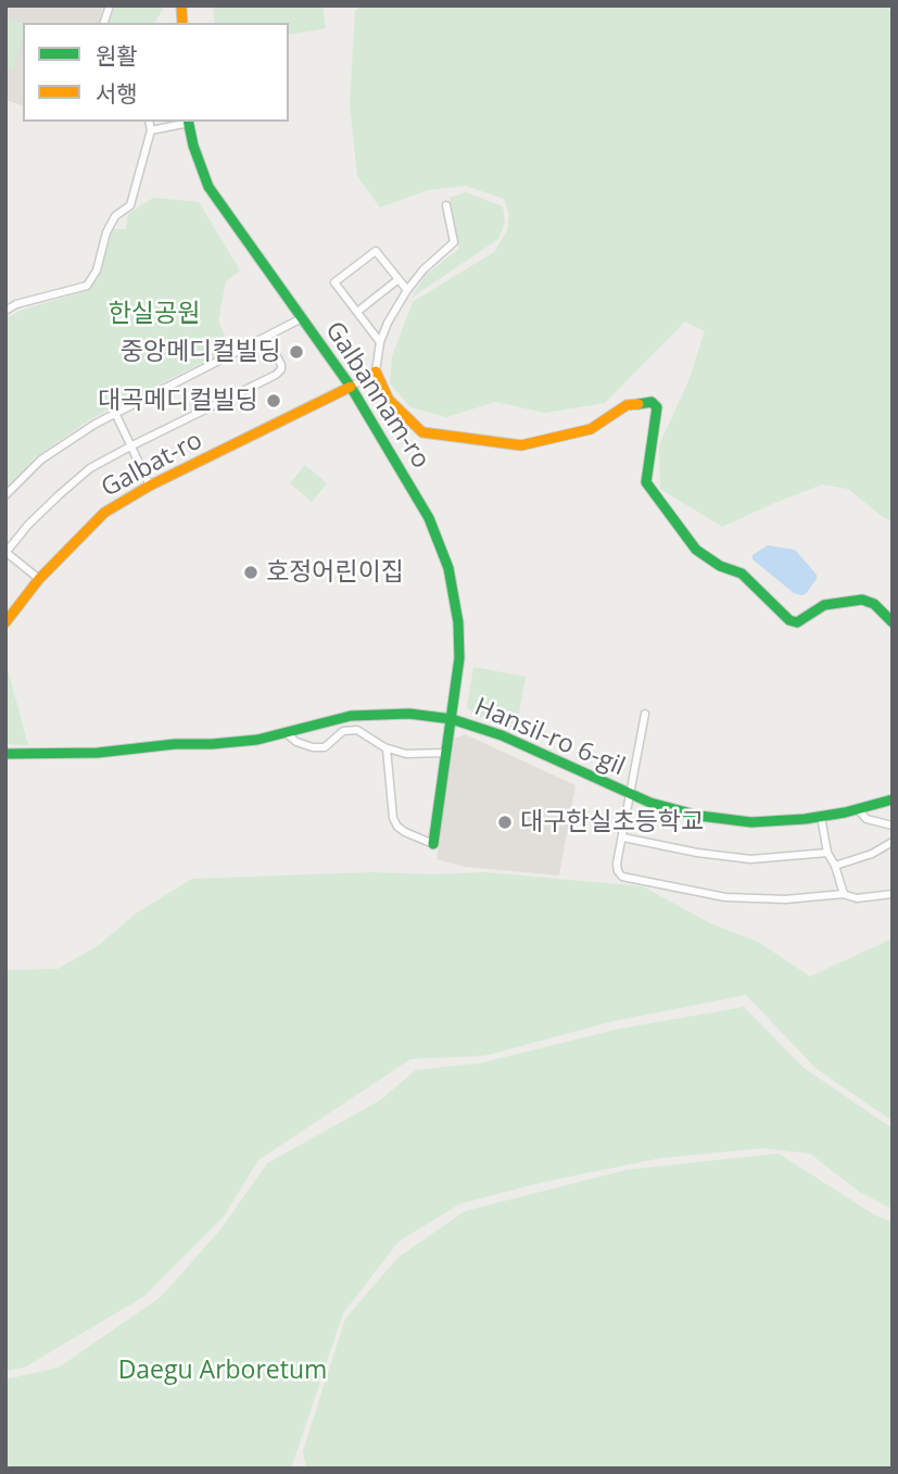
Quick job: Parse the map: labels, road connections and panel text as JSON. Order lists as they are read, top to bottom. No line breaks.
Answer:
{"streets":{"street":["Galbannam-ro","Galbat-ro","Hansil-ro 6-gil"]},"crossings":[["Galbannam-ro","Galbat-ro"],["Galbannam-ro","Hansil-ro 6-gil"]],"parks":["한실공원","Daegu Arboretum"],"places":["중앙메디컬빌딩","대곡메디컬빌딩","호정어린이집","대구한실초등학교"],"legend":["원활","서행"]}
